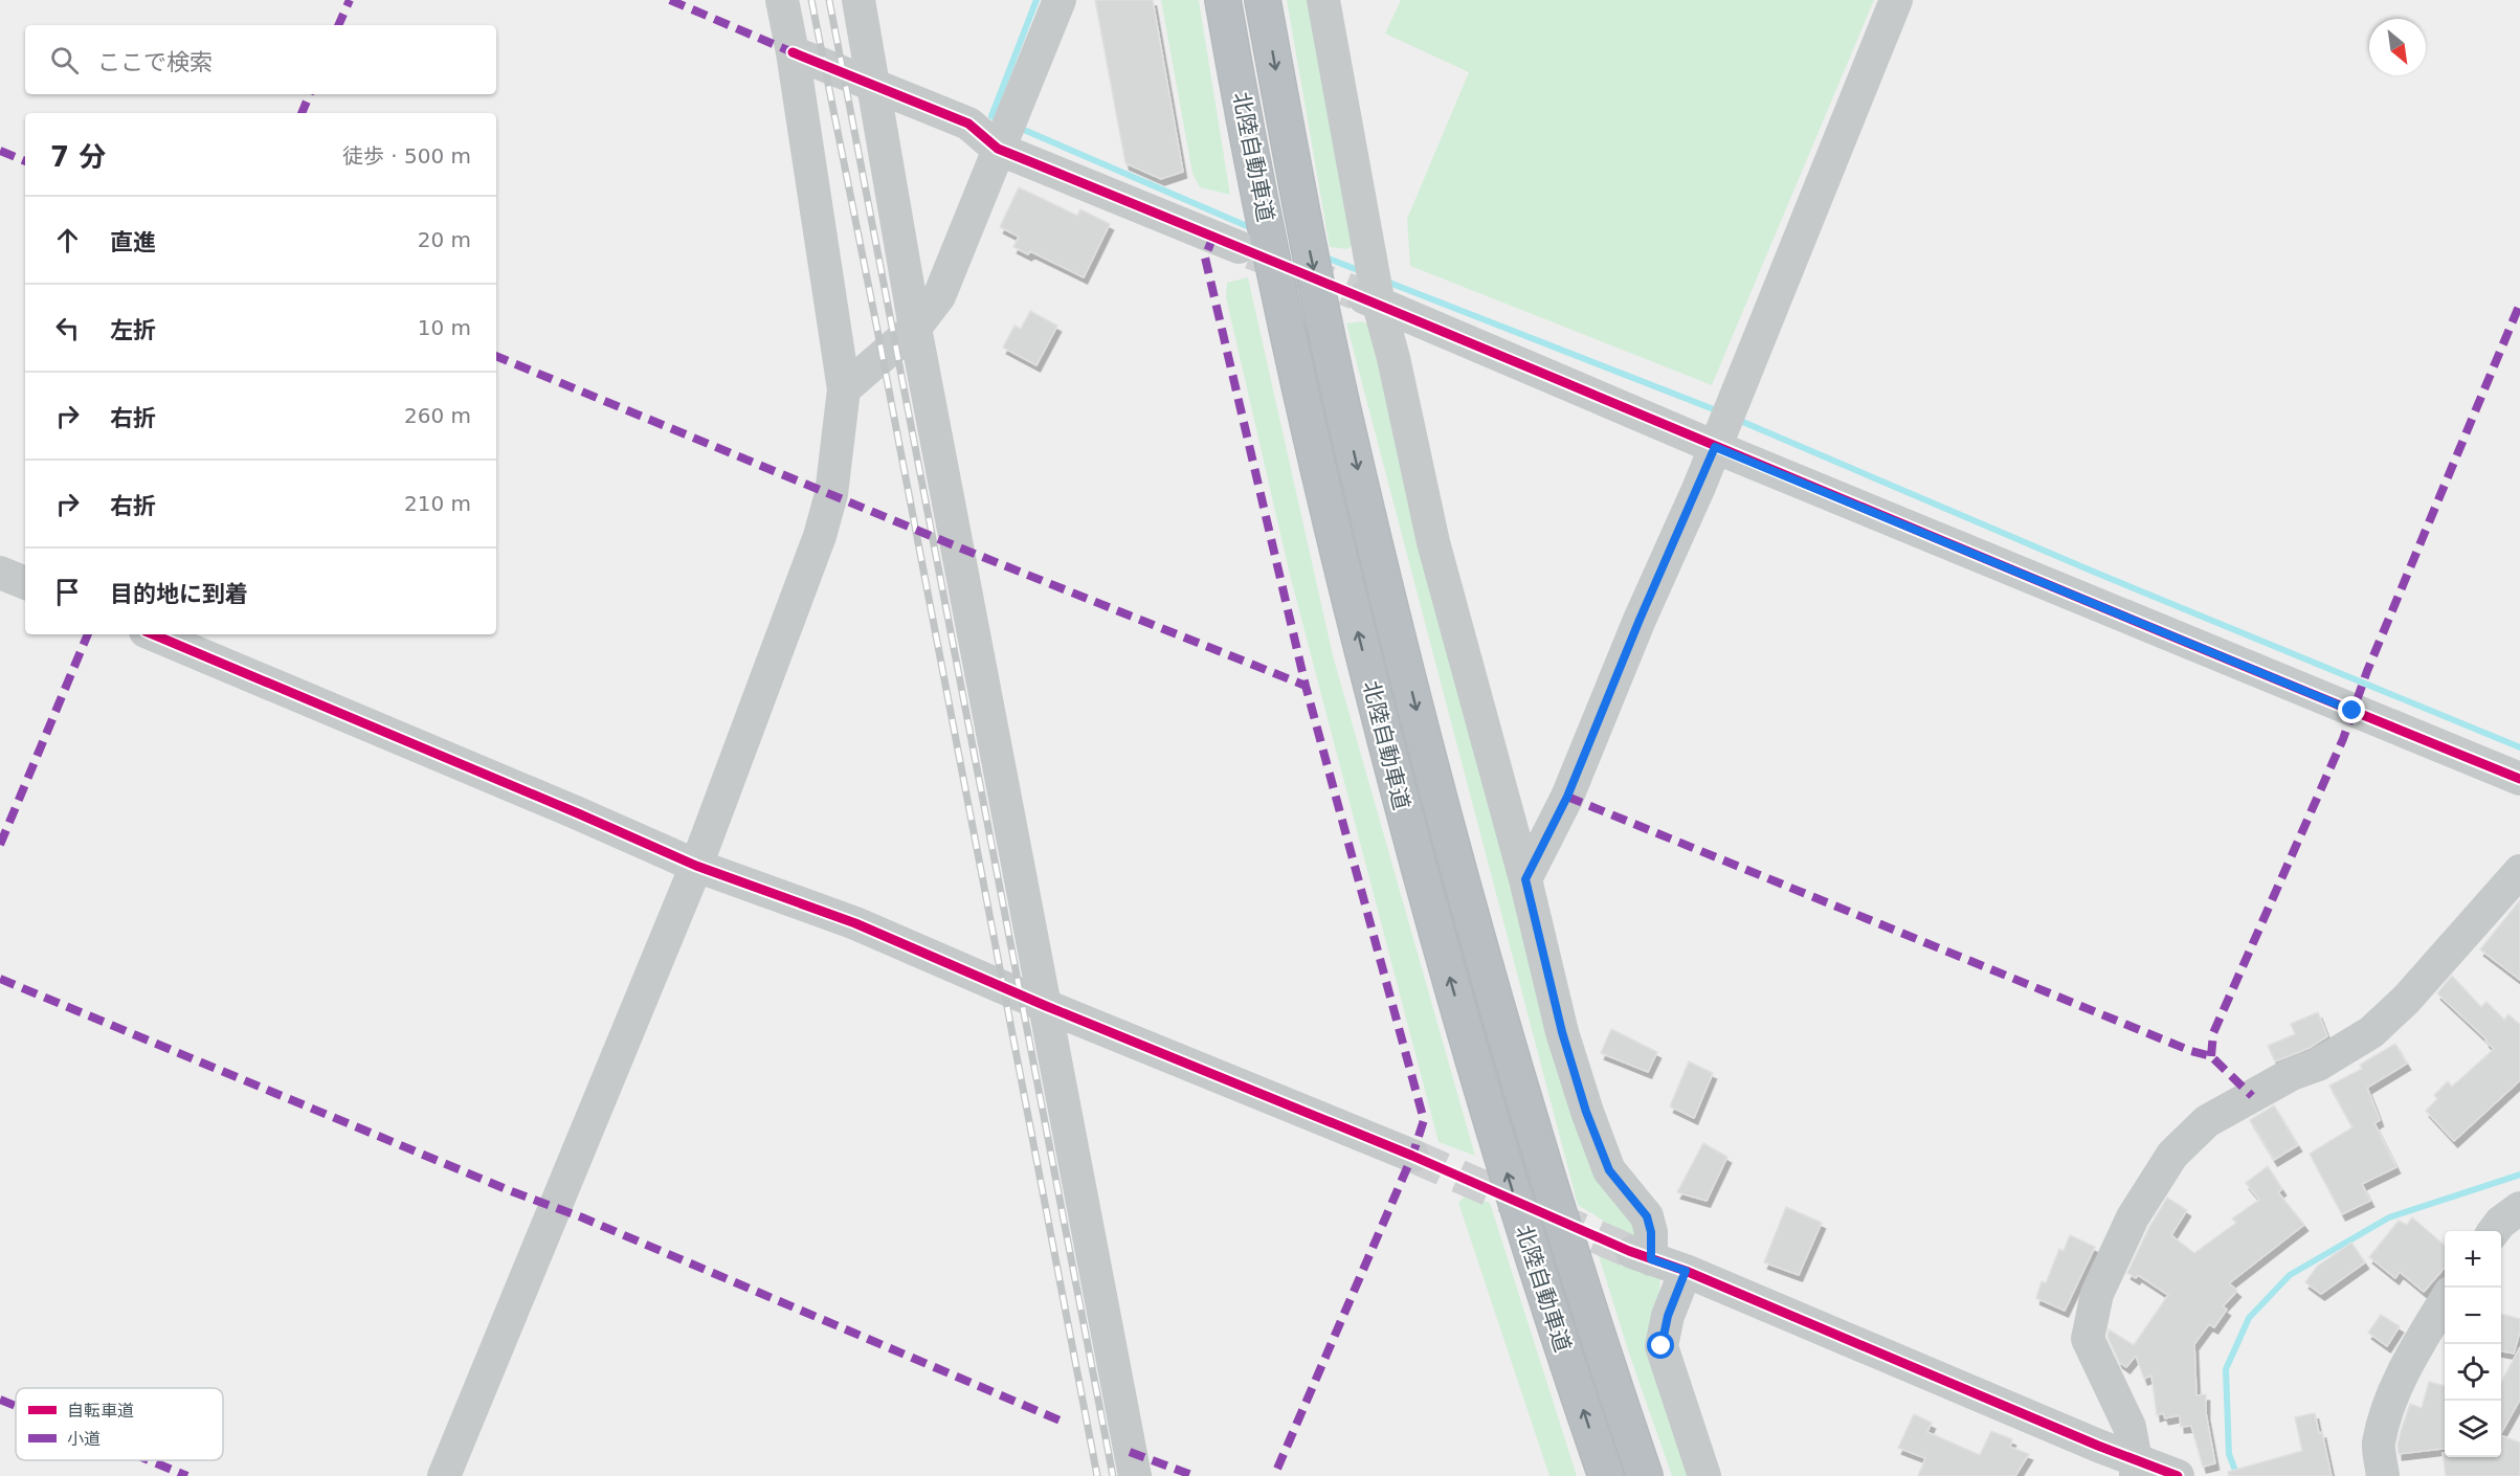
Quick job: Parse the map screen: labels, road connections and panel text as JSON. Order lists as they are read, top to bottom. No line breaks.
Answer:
{"streets":{"highway":["北陸自動車道"]},"legend":["自転車道","小道"],"north":"bottom right","page":{"search":"ここで検索","heading":["7 分","徒歩 · 500 m"],"list":[["直進","20 m"],["左折","10 m"],["右折","260 m"],["右折","210 m"],"目的地に到着"],"map_buttons":["+","−"]}}
